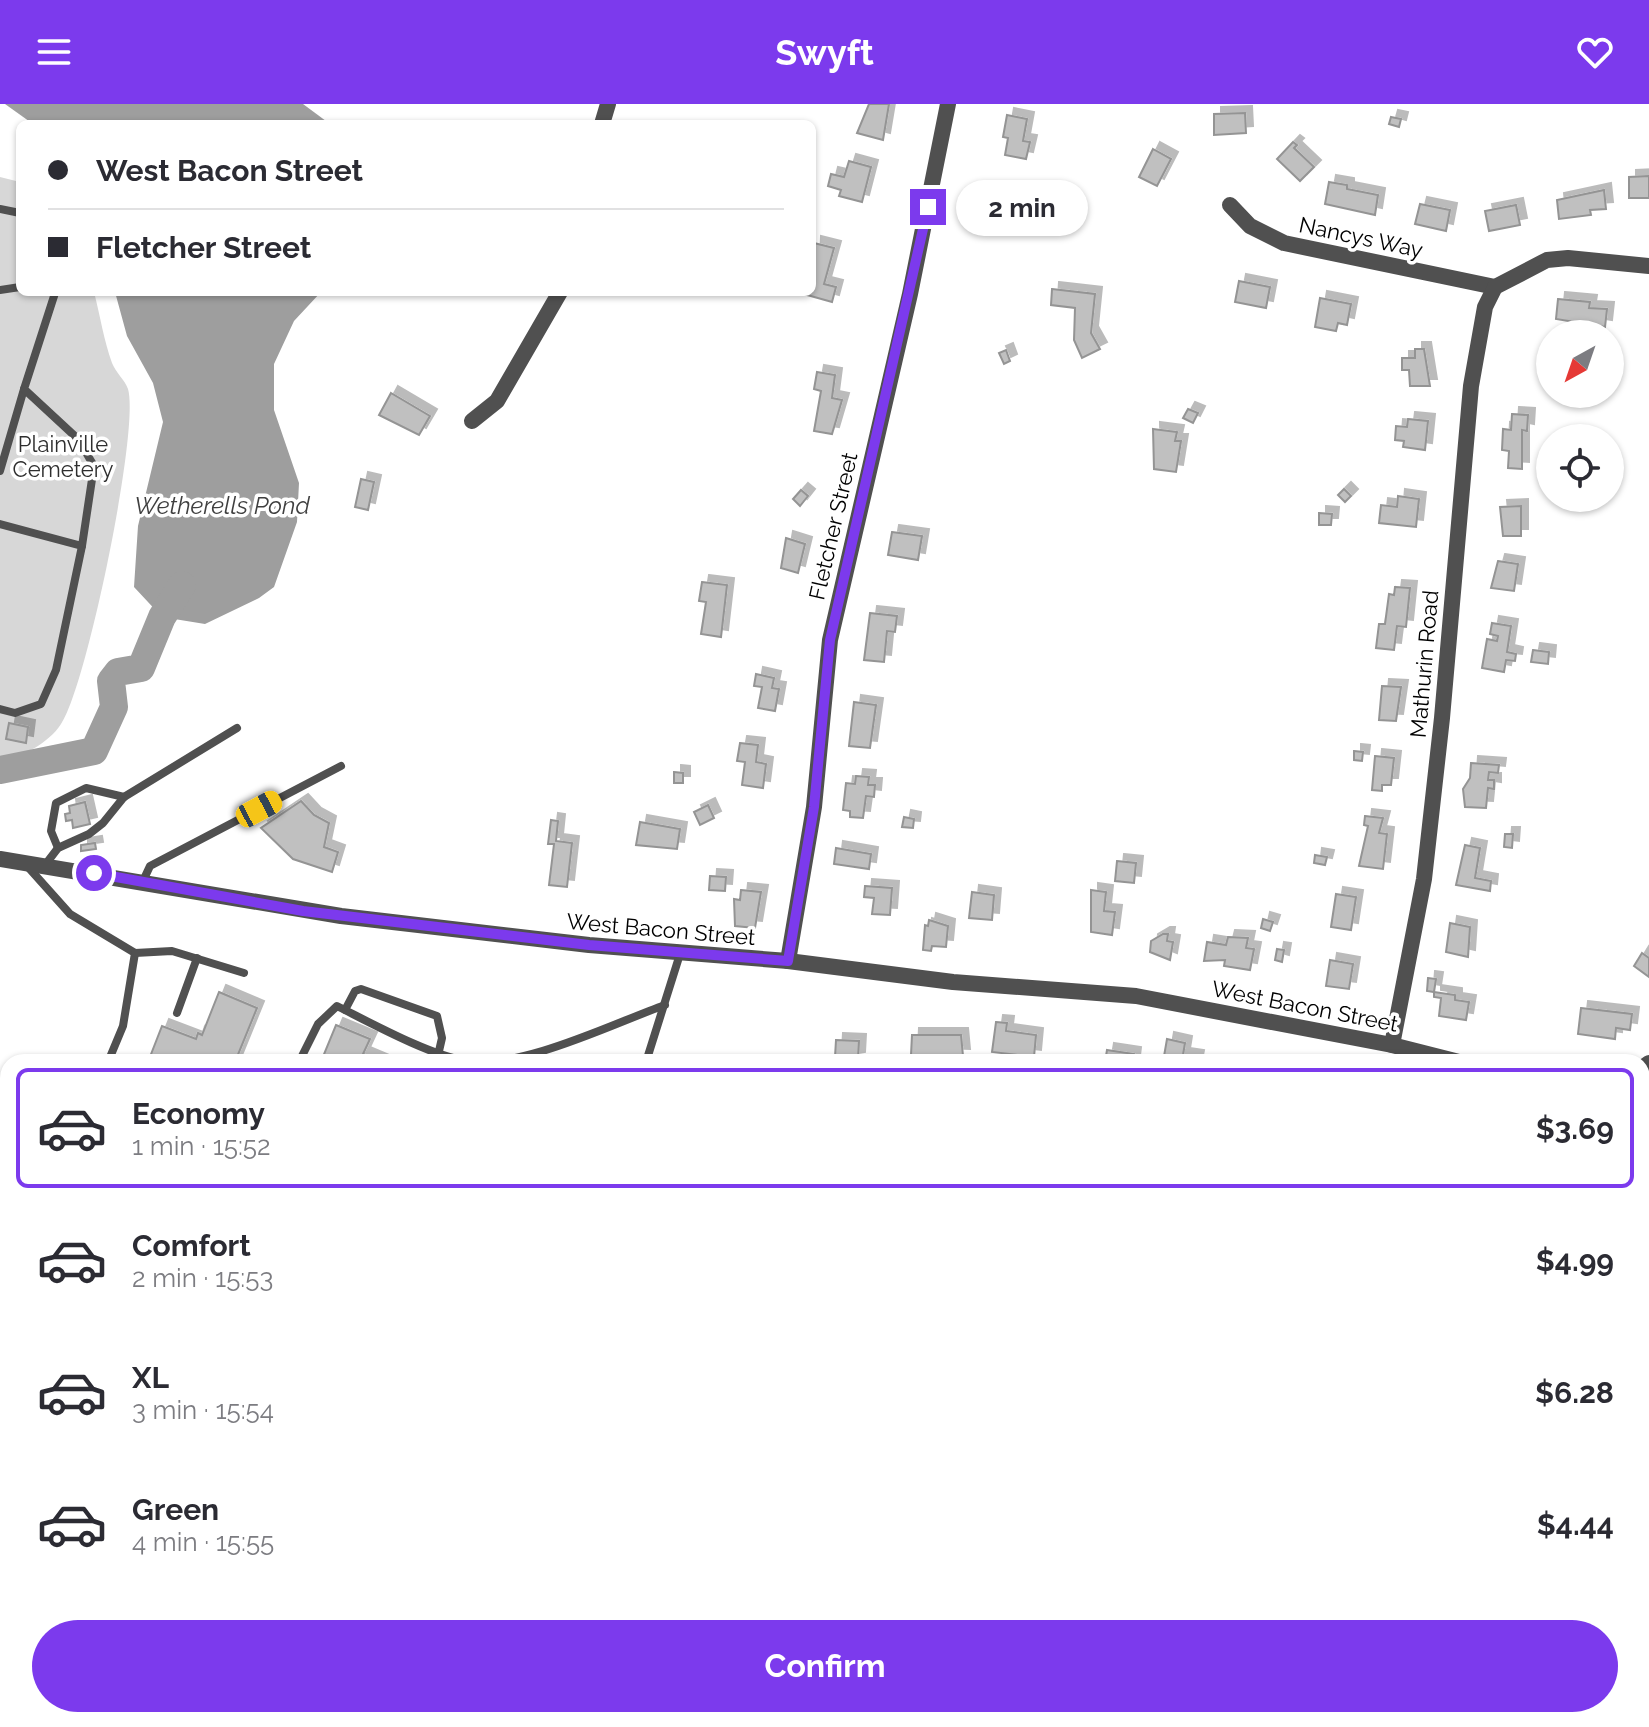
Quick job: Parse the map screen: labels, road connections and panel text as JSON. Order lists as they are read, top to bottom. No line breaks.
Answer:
{"streets":{"street":["Nancys Way","Fletcher Street","Mathurin Road","West Bacon Street"]},"crossings":[["Nancys Way","Mathurin Road"],["Fletcher Street","West Bacon Street"],["Mathurin Road","West Bacon Street"]],"water":["Wetherells Pond"],"parks":["Plainville Cemetery"],"north":"bottom left","page":{"header":"Swyft","banner":["West Bacon Street","Fletcher Street"],"bubble":"2 min","list":[{"name":"Economy","note":"1 min · 15:52","value":"$3.69"},{"name":"Comfort","note":"2 min · 15:53","value":"$4.99"},{"name":"XL","note":"3 min · 15:54","value":"$6.28"},{"name":"Green","note":"4 min · 15:55","value":"$4.44"}],"buttons":"Confirm"}}
